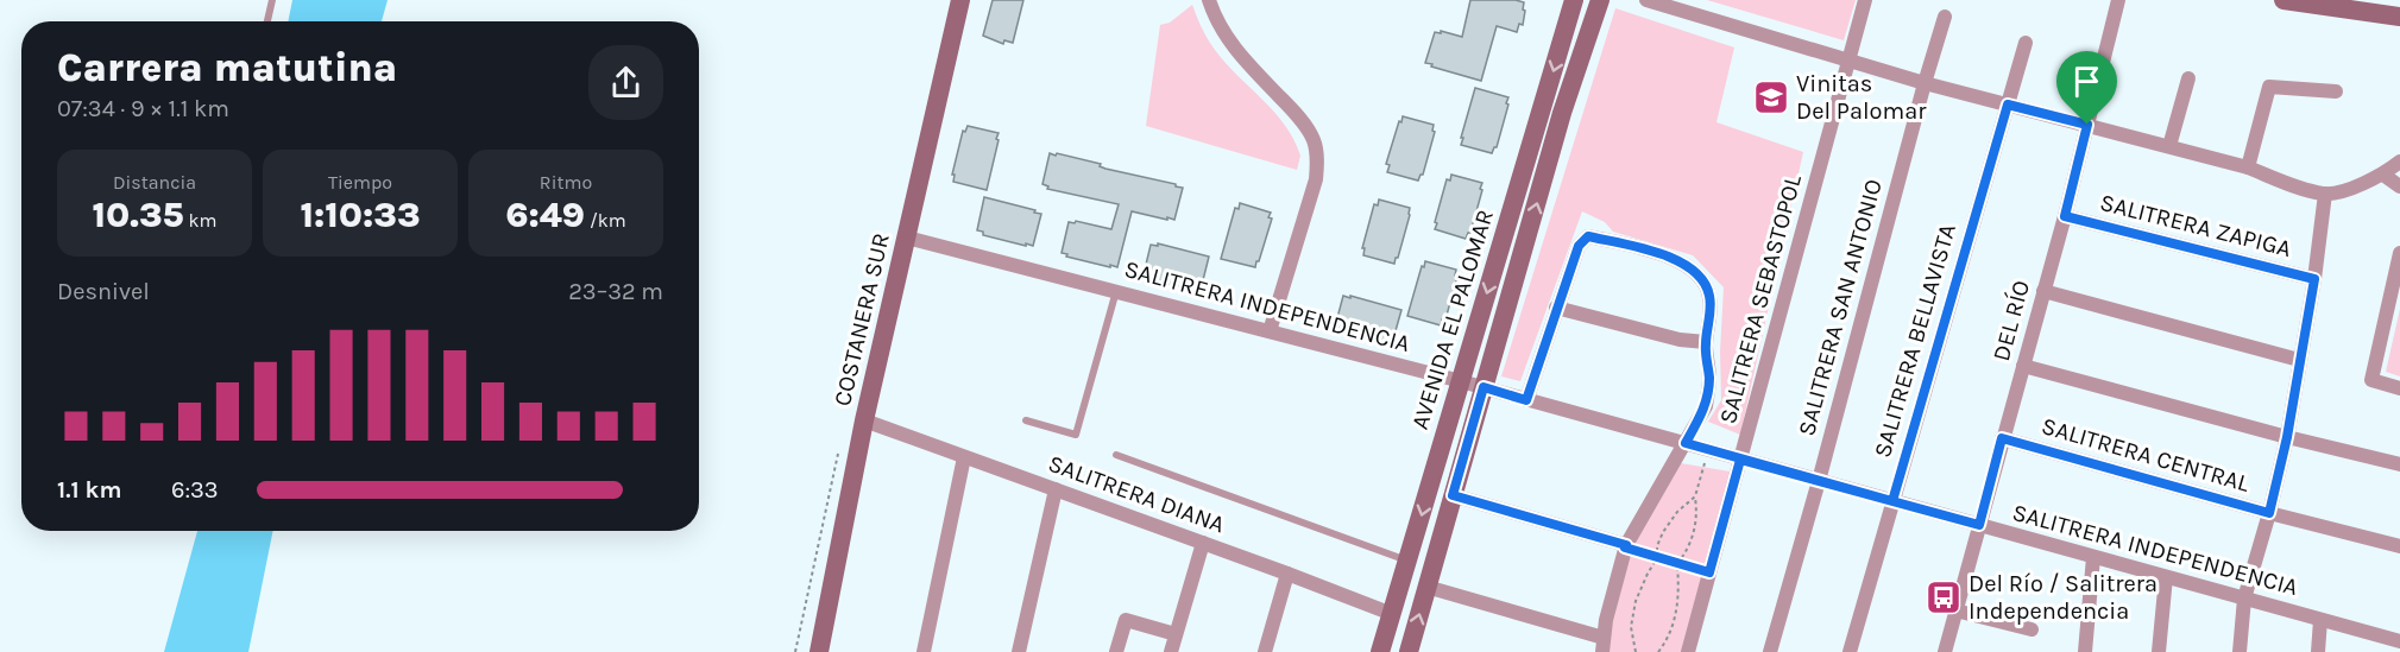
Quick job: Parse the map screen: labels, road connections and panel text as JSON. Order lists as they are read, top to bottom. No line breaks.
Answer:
{"streets":{"street":["SALITRERA ZAPIGA","SALITRERA SEBASTOPOL","SALITRERA INDEPENDENCIA","SALITRERA SAN ANTONIO","COSTANERA SUR","AVENIDA EL PALOMAR","DEL RÍO","SALITRERA BELLAVISTA","SALITRERA CENTRAL","SALITRERA DIANA"]},"crossings":[["SALITRERA ZAPIGA","DEL RÍO"],["SALITRERA SEBASTOPOL","SALITRERA INDEPENDENCIA"],["SALITRERA INDEPENDENCIA","SALITRERA SAN ANTONIO"],["SALITRERA INDEPENDENCIA","COSTANERA SUR"],["SALITRERA INDEPENDENCIA","AVENIDA EL PALOMAR"],["SALITRERA INDEPENDENCIA","DEL RÍO"],["SALITRERA INDEPENDENCIA","SALITRERA BELLAVISTA"],["COSTANERA SUR","SALITRERA DIANA"],["AVENIDA EL PALOMAR","SALITRERA DIANA"],["DEL RÍO","SALITRERA CENTRAL"]],"places":{"school or university":["Vinitas Del Palomar"],"bus stop":["Del Río / Salitrera Independencia"]},"page":{"heading":["Carrera matutina","07:34 · 9 × 1.1 km"],"stats":[["Distancia","10.35 km"],["Tiempo","1:10:33"],["Ritmo","6:49 /km"]],"chart":["Desnivel","23–32 m"],"list":[{"name":"1.1 km","note":"6:33"}]}}
